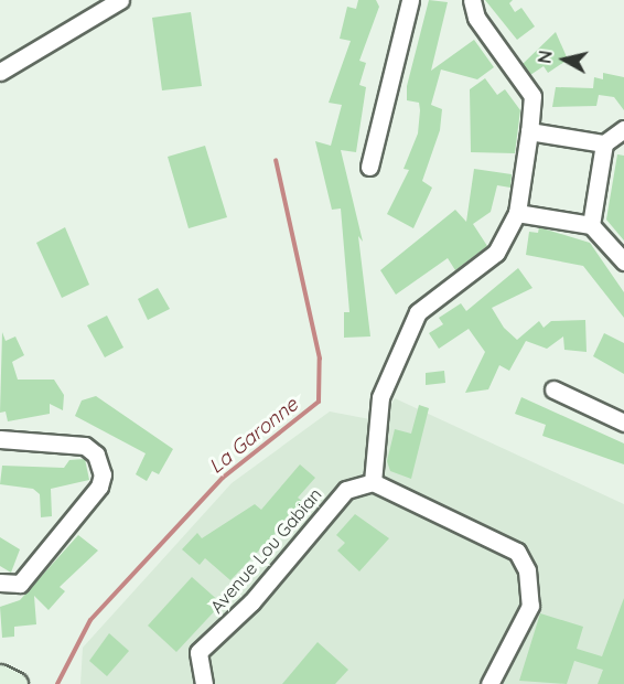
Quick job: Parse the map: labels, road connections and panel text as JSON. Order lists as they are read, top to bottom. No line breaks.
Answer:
{"streets":{"street":["Avenue Lou Gabian"]},"water":["La Garonne"],"north":"left"}
